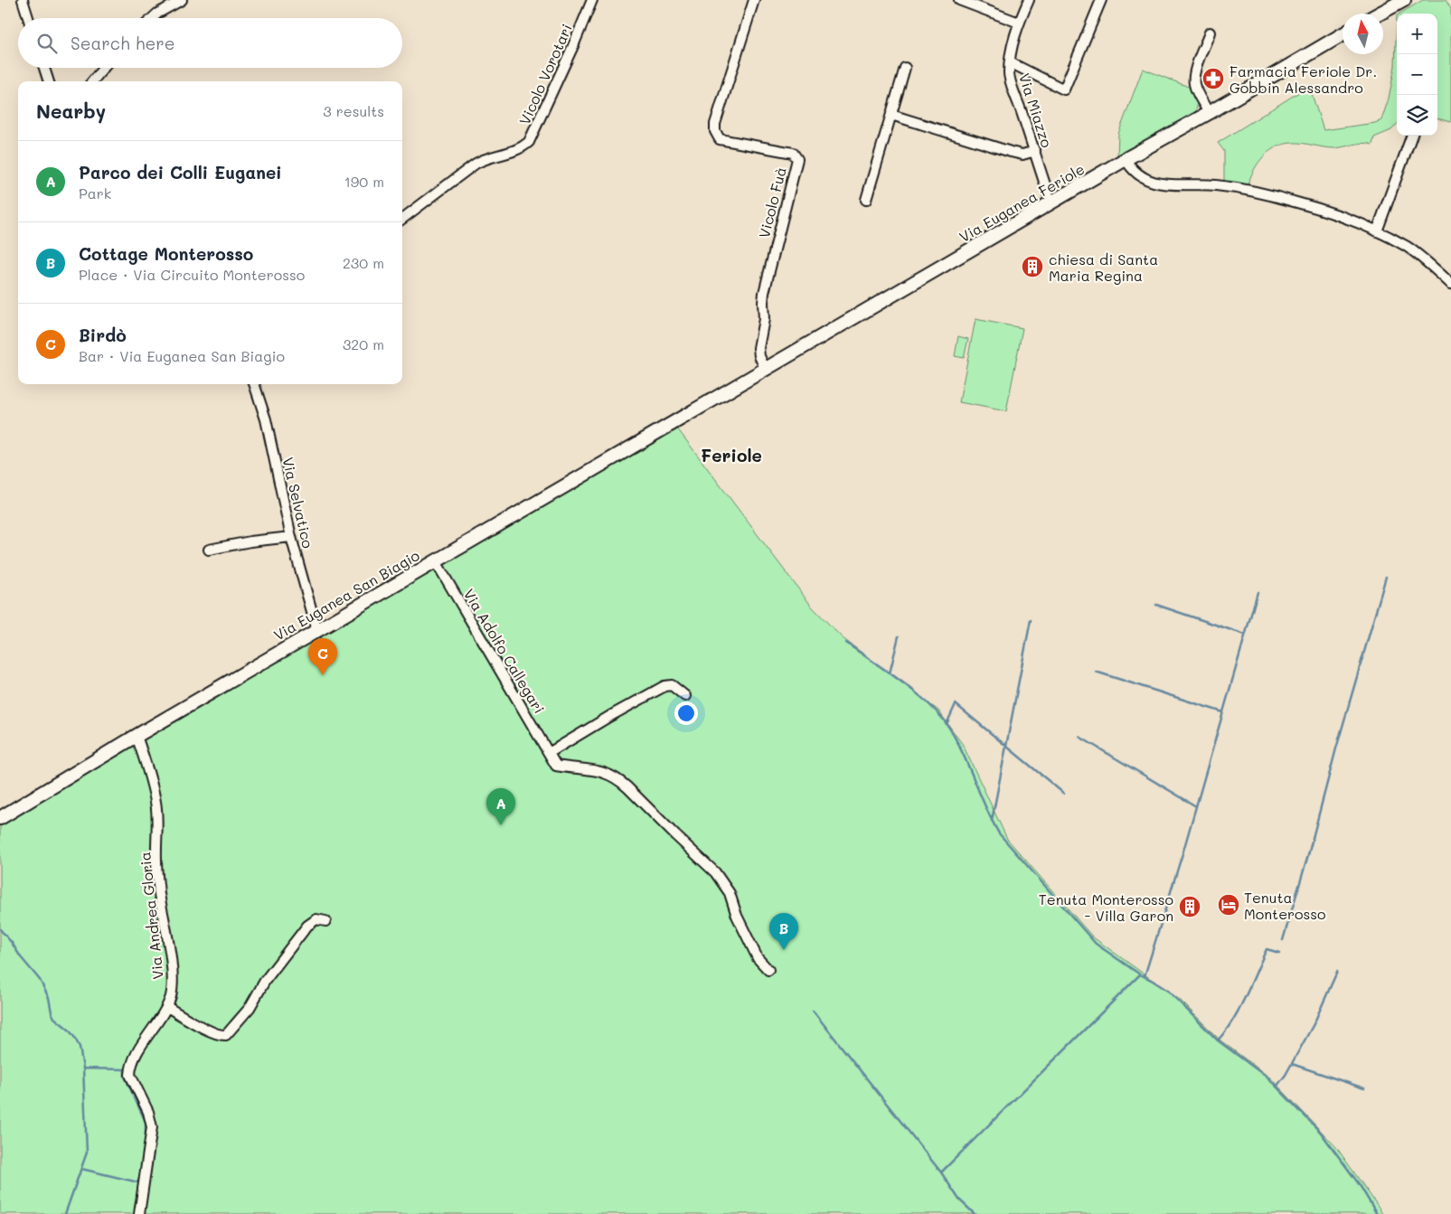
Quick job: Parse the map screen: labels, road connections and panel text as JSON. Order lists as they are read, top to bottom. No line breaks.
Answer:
{"streets":{"main road":["Via Euganea Feriole","Via Euganea San Biagio"],"street":["Vicolo Vorotari","Via Miazzo","Vicolo Fuà","Via Selvatico","Via Adolfo Callegari","Via Andrea Gloria"]},"crossings":[["Via Miazzo","Via Euganea Feriole"],["Vicolo Fuà","Via Euganea Feriole"],["Via Euganea Feriole","Via Euganea San Biagio"],["Via Selvatico","Via Euganea San Biagio"],["Via Euganea San Biagio","Via Adolfo Callegari"],["Via Euganea San Biagio","Via Andrea Gloria"]],"districts":["Feriole"],"places":{"pharmacy":["Farmacia Feriole Dr. Gobbin Alessandro"],"building":["chiesa di Santa Maria Regina","Tenuta Monterosso - Villa Garon"],"hotel":["Tenuta Monterosso"]},"north":"top","page":{"map_buttons":["+","−"],"search":"Search here","heading":["Nearby","3 results"],"list":[{"mark":"A","name":"Parco dei Colli Euganei","note":"Park","value":"190 m"},{"mark":"B","name":"Cottage Monterosso","note":"Place · Via Circuito Monterosso","value":"230 m"},{"mark":"C","name":"Birdò","note":"Bar · Via Euganea San Biagio","value":"320 m"}],"pins":["C","A","B"]}}
